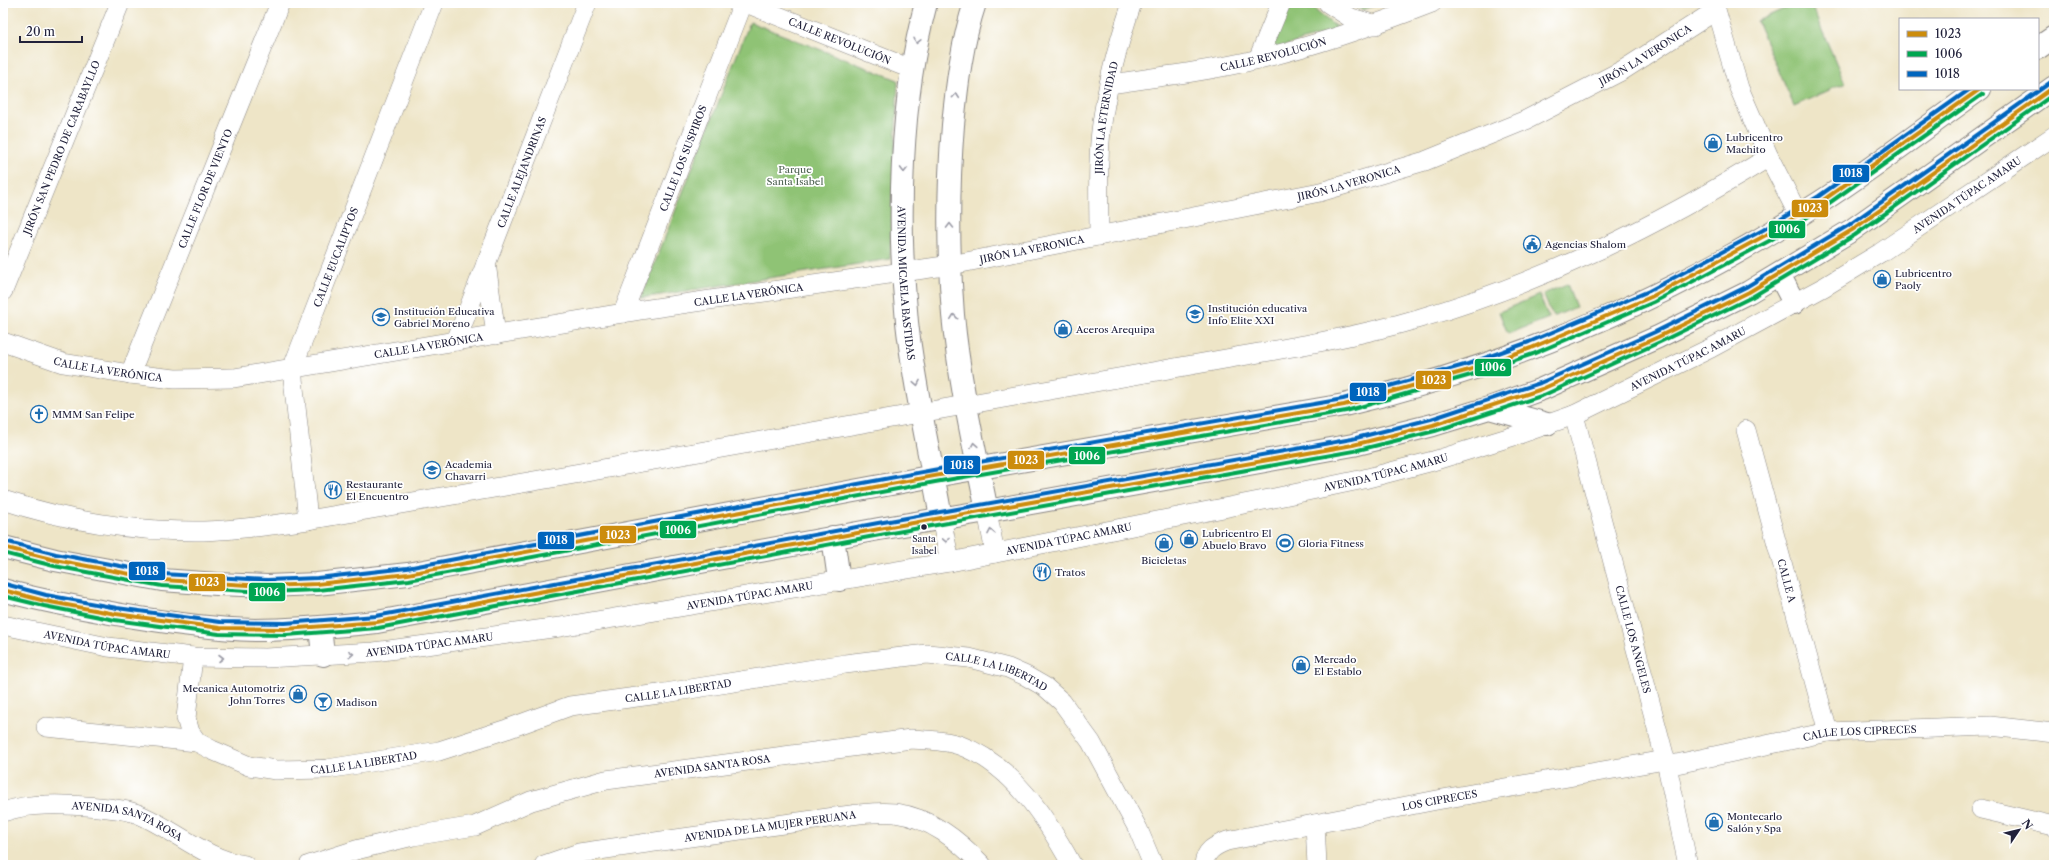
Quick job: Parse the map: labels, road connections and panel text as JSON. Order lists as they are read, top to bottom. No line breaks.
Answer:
{"streets":{"main road":["AVENIDA MICAELA BASTIDAS"],"street":["CALLE REVOLUCIÓN","JIRÓN LA VERONICA","JIRÓN LA ETERNIDAD","JIRÓN SAN PEDRO DE CARABAYLLO","CALLE LOS SUSPIROS","CALLE ALEJANDRINAS","CALLE FLOR DE VIENTO","AVENIDA TÚPAC AMARU","CALLE EUCALIPTOS","CALLE LA VERÓNICA","CALLE A","CALLE LOS ANGELES","CALLE LA LIBERTAD","CALLE LOS CIPRECES","AVENIDA SANTA ROSA","LOS CIPRECES","AVENIDA DE LA MUJER PERUANA"]},"crossings":[["CALLE REVOLUCIÓN","JIRÓN LA ETERNIDAD"],["CALLE REVOLUCIÓN","AVENIDA MICAELA BASTIDAS"],["JIRÓN LA VERONICA","JIRÓN LA ETERNIDAD"],["JIRÓN LA VERONICA","CALLE LA VERÓNICA"],["CALLE LOS SUSPIROS","CALLE LA VERÓNICA"],["CALLE ALEJANDRINAS","CALLE LA VERÓNICA"],["CALLE FLOR DE VIENTO","CALLE LA VERÓNICA"],["AVENIDA TÚPAC AMARU","AVENIDA MICAELA BASTIDAS"],["AVENIDA TÚPAC AMARU","CALLE LOS ANGELES"],["CALLE EUCALIPTOS","CALLE LA VERÓNICA"],["AVENIDA MICAELA BASTIDAS","CALLE LA VERÓNICA"],["CALLE A","CALLE LOS CIPRECES"],["CALLE LOS ANGELES","CALLE LOS CIPRECES"],["CALLE LOS ANGELES","LOS CIPRECES"],["CALLE LOS CIPRECES","LOS CIPRECES"]],"parks":["Parque Santa Isabel"],"places":{"shop":["Lubricentro Machito","Lubricentro Paoly","Aceros Arequipa","Lubricentro El Abuelo Bravo","Bicicletas","Mercado El Establo","Mecanica Automotriz John Torres","Montecarlo Salón y Spa"],"public building":["Agencias Shalom"],"school or university":["Institución educativa Info Elite XXI","Institución Educativa Gabriel Moreno","Academia Chavarri"],"church":["MMM San Felipe"],"restaurant":["Restaurante El Encuentro","Tratos"],"other":["Santa Isabel"],"sports":["Gloria Fitness"],"bar":["Madison"]},"lines":["transit line 1018","transit line 1023","transit line 1006"],"legend":["1023","1006","1018"],"scale_bar":"20 m","north":"top right"}
